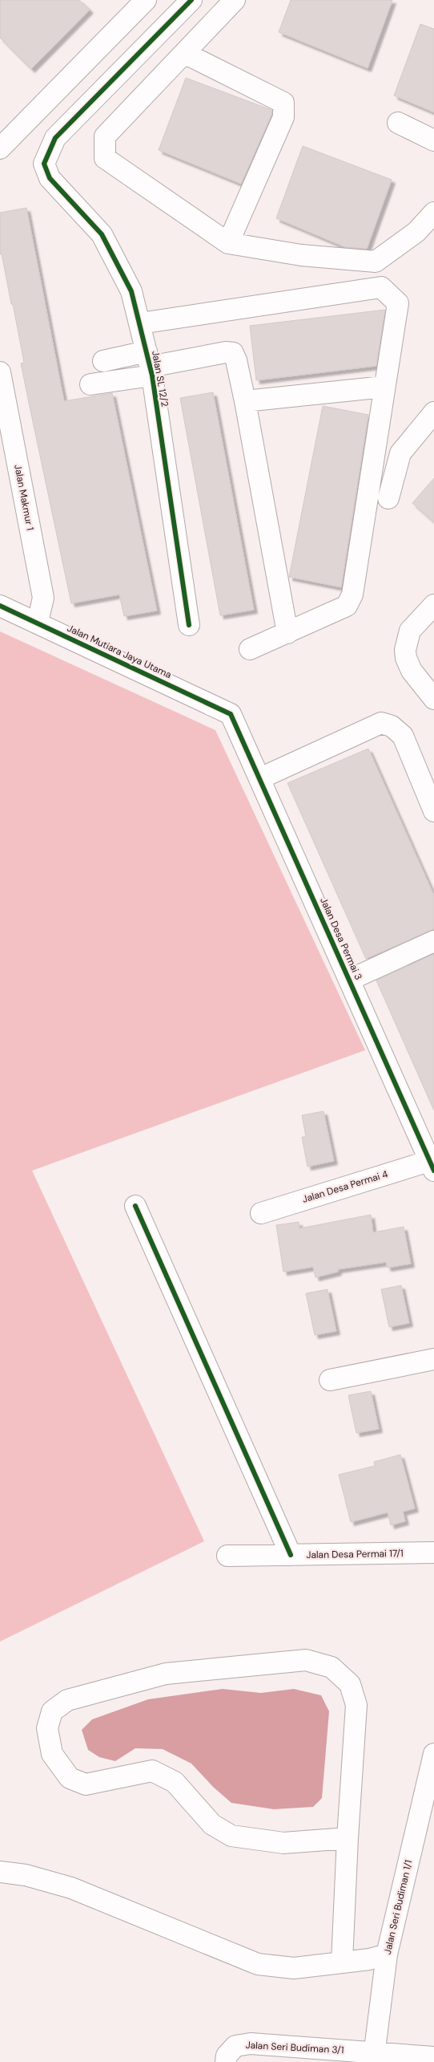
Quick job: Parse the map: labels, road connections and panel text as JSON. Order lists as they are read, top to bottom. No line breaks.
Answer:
{"streets":{"street":["Jalan SL 12/2","Jalan Makmur 1","Jalan Mutiara Jaya Utama","Jalan Desa Permai 3","Jalan Desa Permai 4","Jalan Desa Permai 17/1","Jalan Seri Budiman 1/1","Jalan Seri Budiman 3/1"]},"crossings":[["Jalan Makmur 1","Jalan Mutiara Jaya Utama"],["Jalan Mutiara Jaya Utama","Jalan Desa Permai 3"],["Jalan Desa Permai 3","Jalan Desa Permai 4"],["Jalan Seri Budiman 1/1","Jalan Seri Budiman 3/1"]]}
